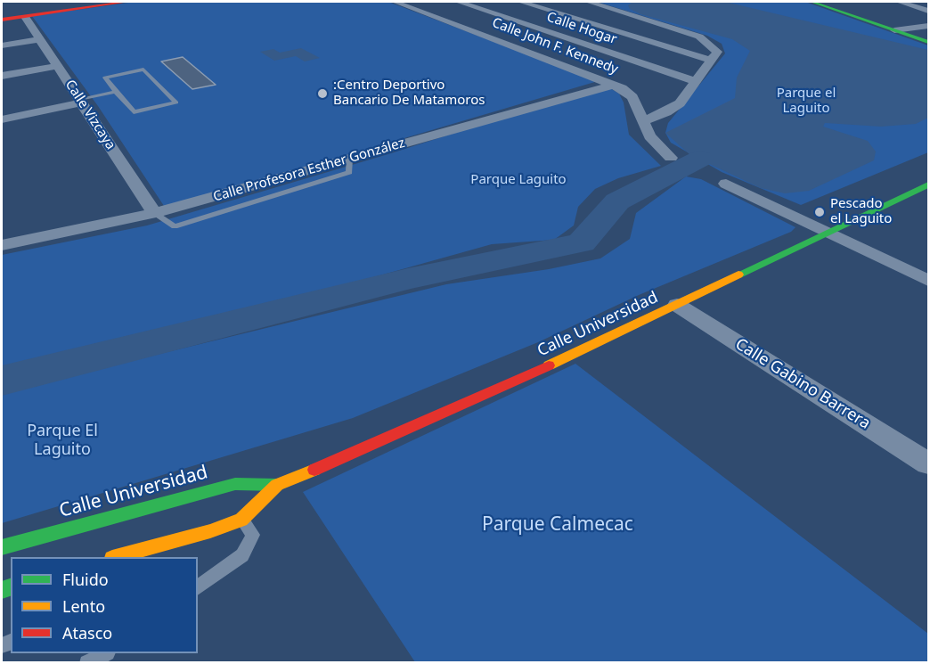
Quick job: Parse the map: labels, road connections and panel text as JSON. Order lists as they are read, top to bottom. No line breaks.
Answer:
{"streets":{"street":["Calle Hogar","Calle John F. Kennedy","Calle Vizcaya","Calle Profesora Esther González","Calle Universidad","Calle Gabino Barrera"]},"crossings":[["Calle John F. Kennedy","Calle Profesora Esther González"],["Calle Vizcaya","Calle Profesora Esther González"],["Calle Universidad","Calle Gabino Barrera"]],"parks":["Parque el Laguito","Parque Laguito","Parque El Laguito","Parque Calmecac"],"places":[":Centro Deportivo Bancario De Matamoros","Pescado el Laguito"],"legend":["Fluido","Lento","Atasco"]}
